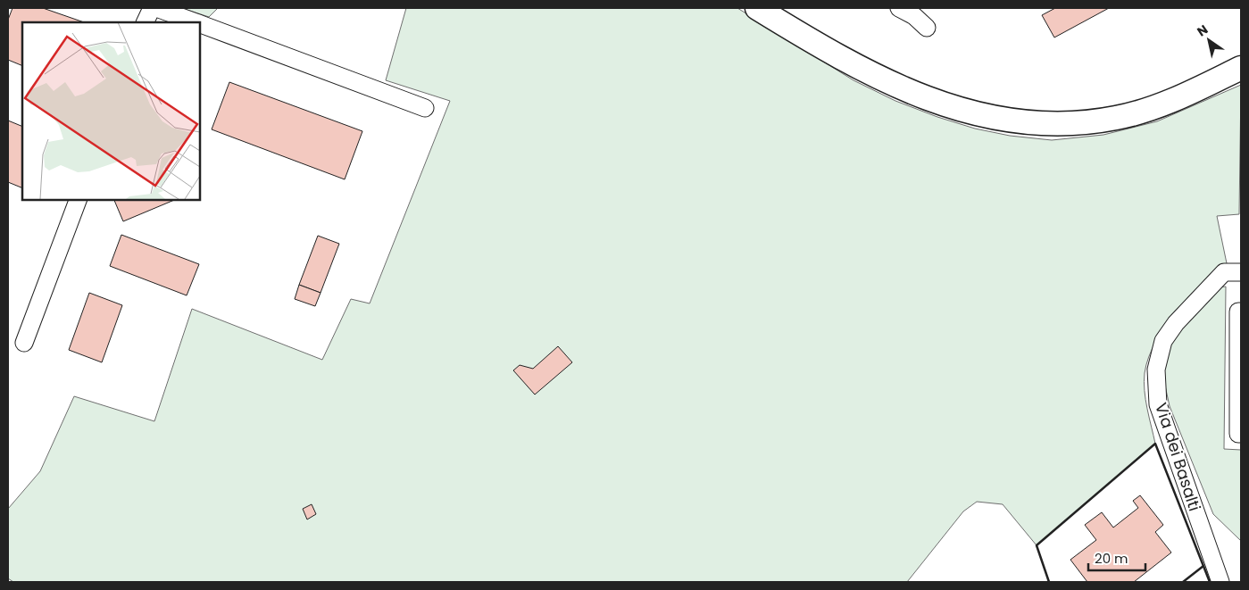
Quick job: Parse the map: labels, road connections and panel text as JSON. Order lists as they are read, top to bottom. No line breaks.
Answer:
{"streets":{"street":["Via dei Basalti"]},"scale_bar":"20 m","north":"top left"}
